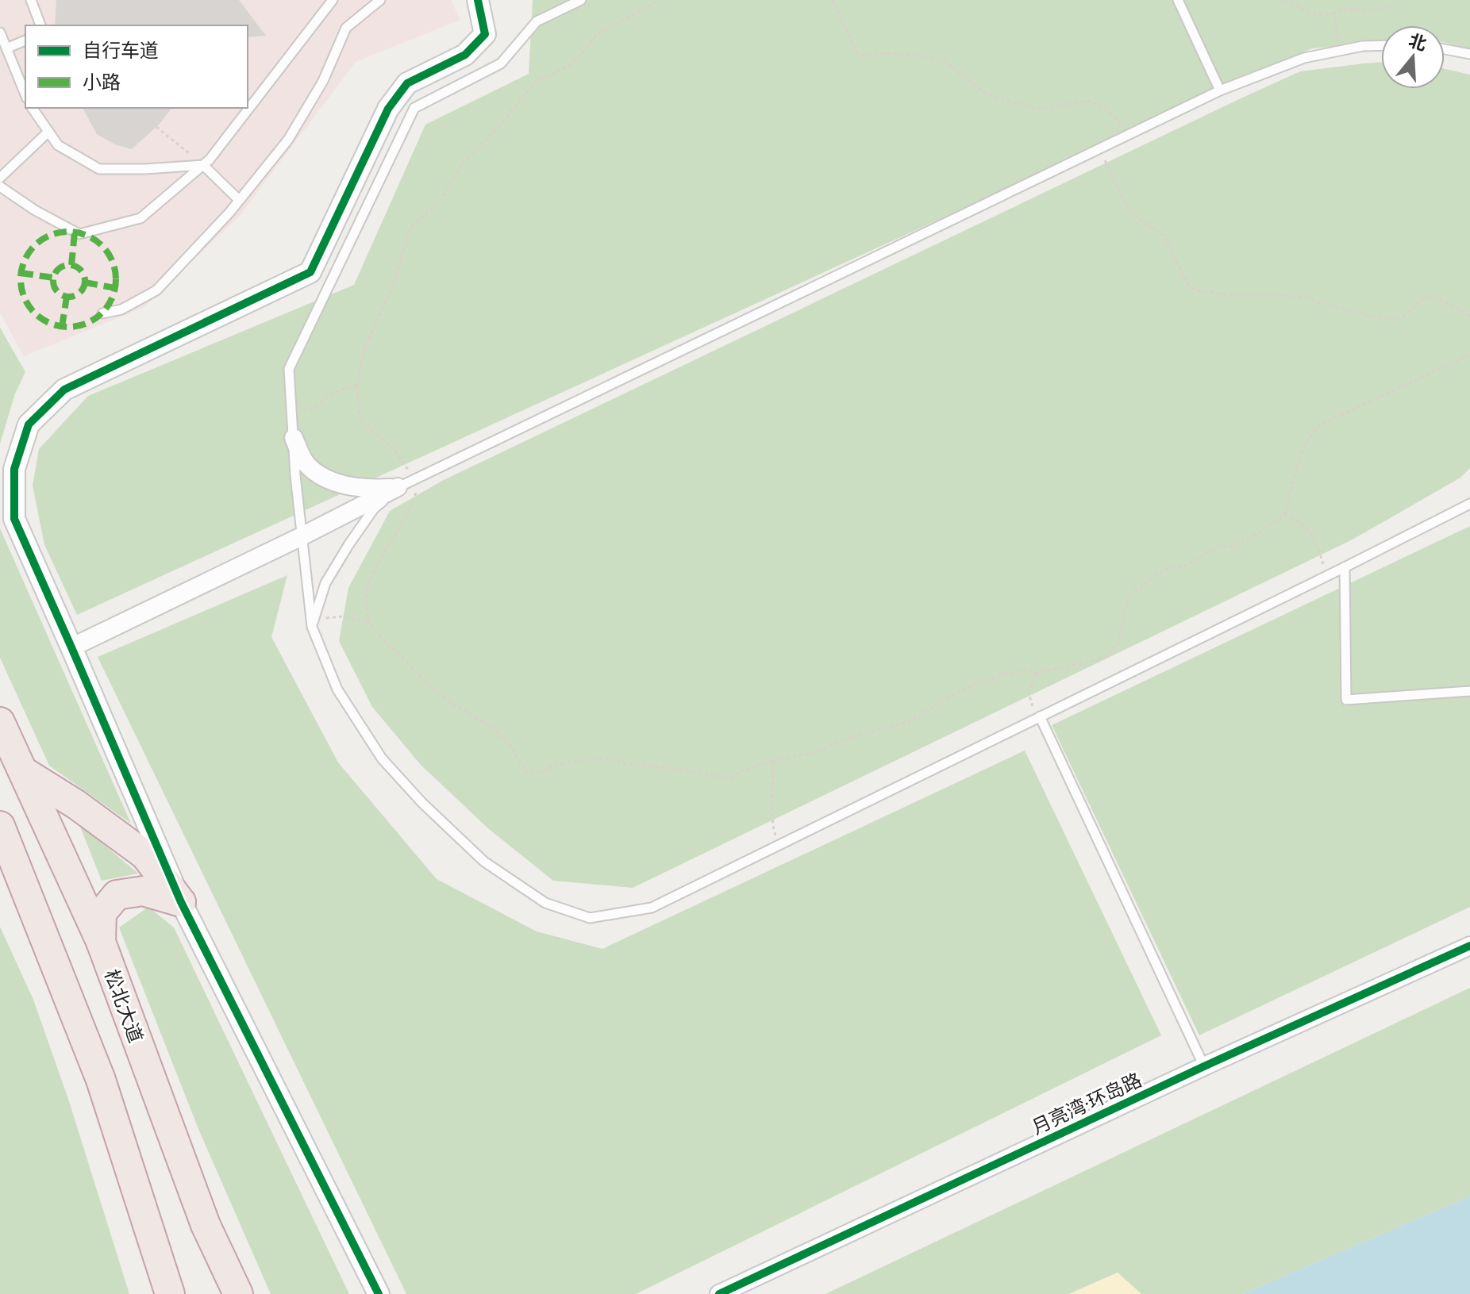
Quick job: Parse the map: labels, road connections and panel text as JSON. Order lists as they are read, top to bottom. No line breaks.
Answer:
{"streets":{"highway":["松北大道"],"street":["月亮湾·环岛路"]},"legend":["自行车道","小路"],"north":"top"}
